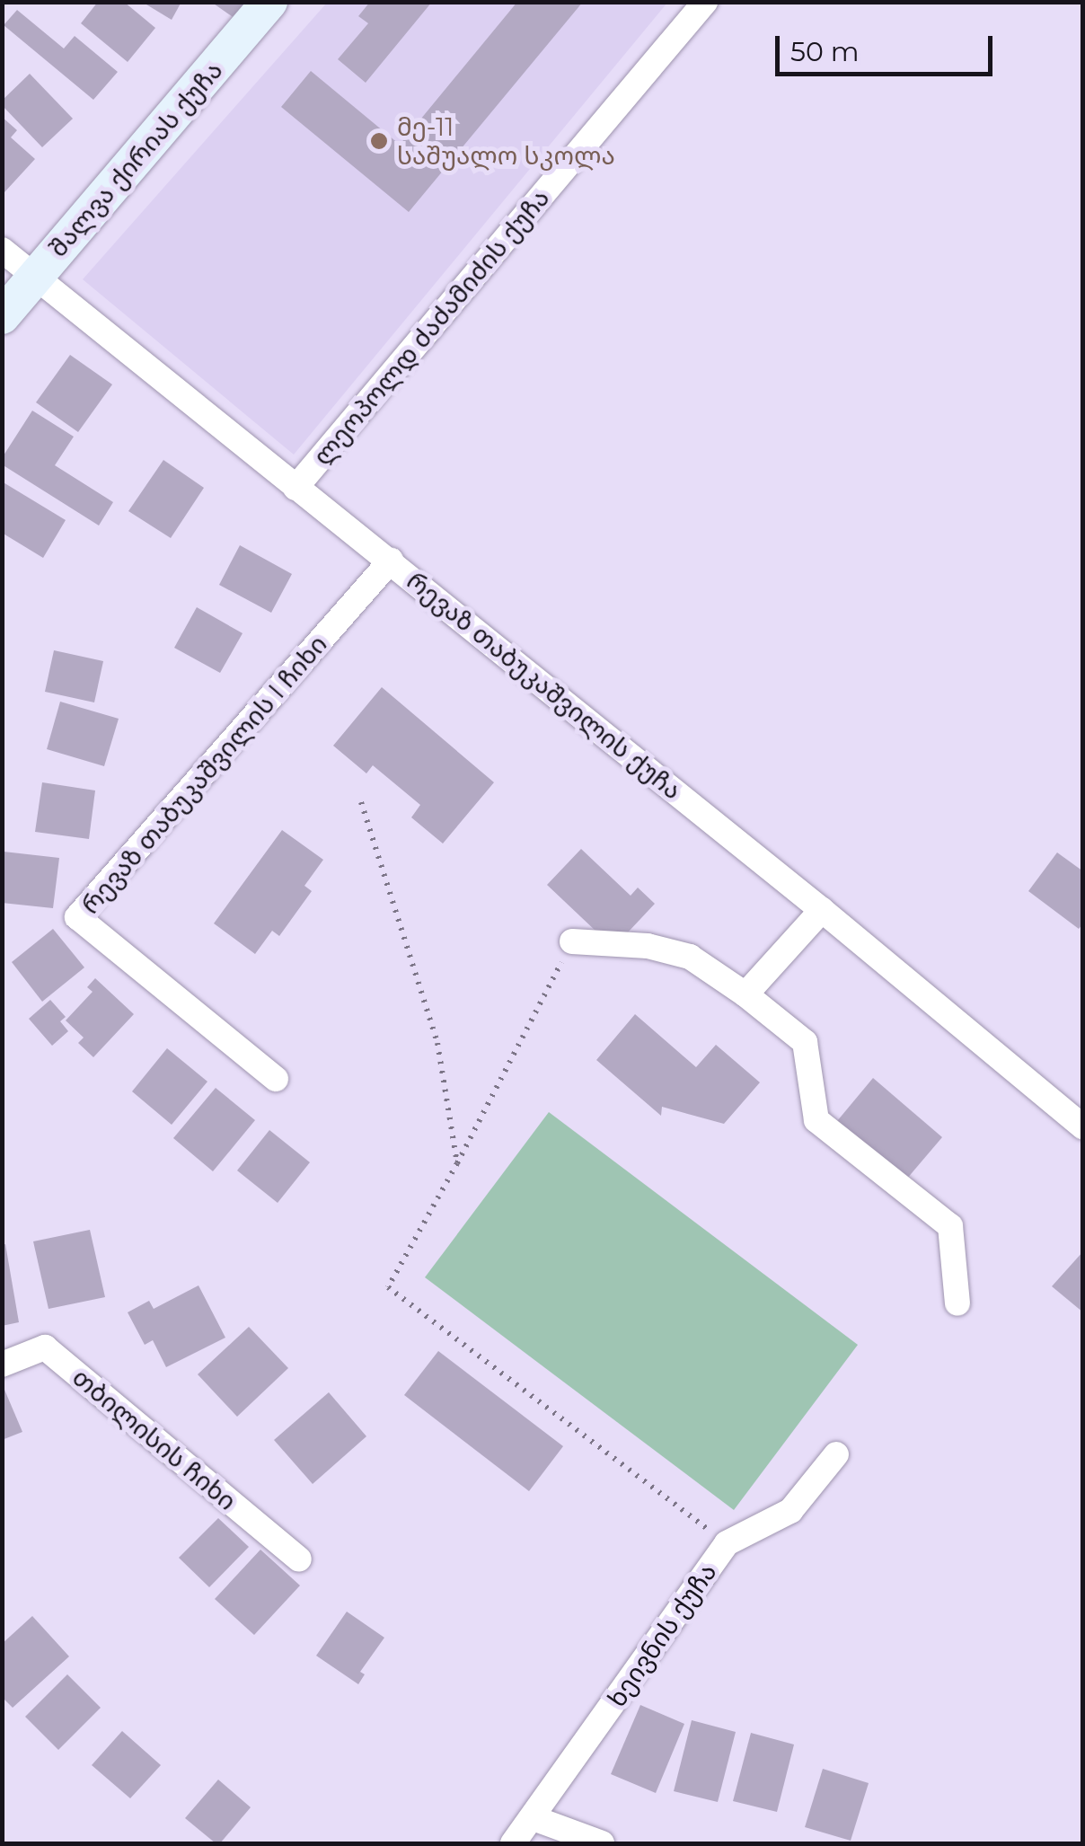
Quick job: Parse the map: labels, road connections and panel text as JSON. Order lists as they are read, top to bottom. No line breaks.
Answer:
{"streets":{"street":["შალვა ქირიას ქუჩა","ლეოპოლდ ძაძამიძის ქუჩა","რევაზ თაბუკაშვილის ქუჩა","რევაზ თაბუკაშვილის I ჩიხი","თბილისის ჩიხი","ხეივნის ქუჩა"]},"crossings":[["შალვა ქირიას ქუჩა","რევაზ თაბუკაშვილის ქუჩა"],["ლეოპოლდ ძაძამიძის ქუჩა","რევაზ თაბუკაშვილის ქუჩა"],["რევაზ თაბუკაშვილის ქუჩა","რევაზ თაბუკაშვილის I ჩიხი"]],"places":["მე-11 საშუალო სკოლა"],"scale_bar":"50 m"}
